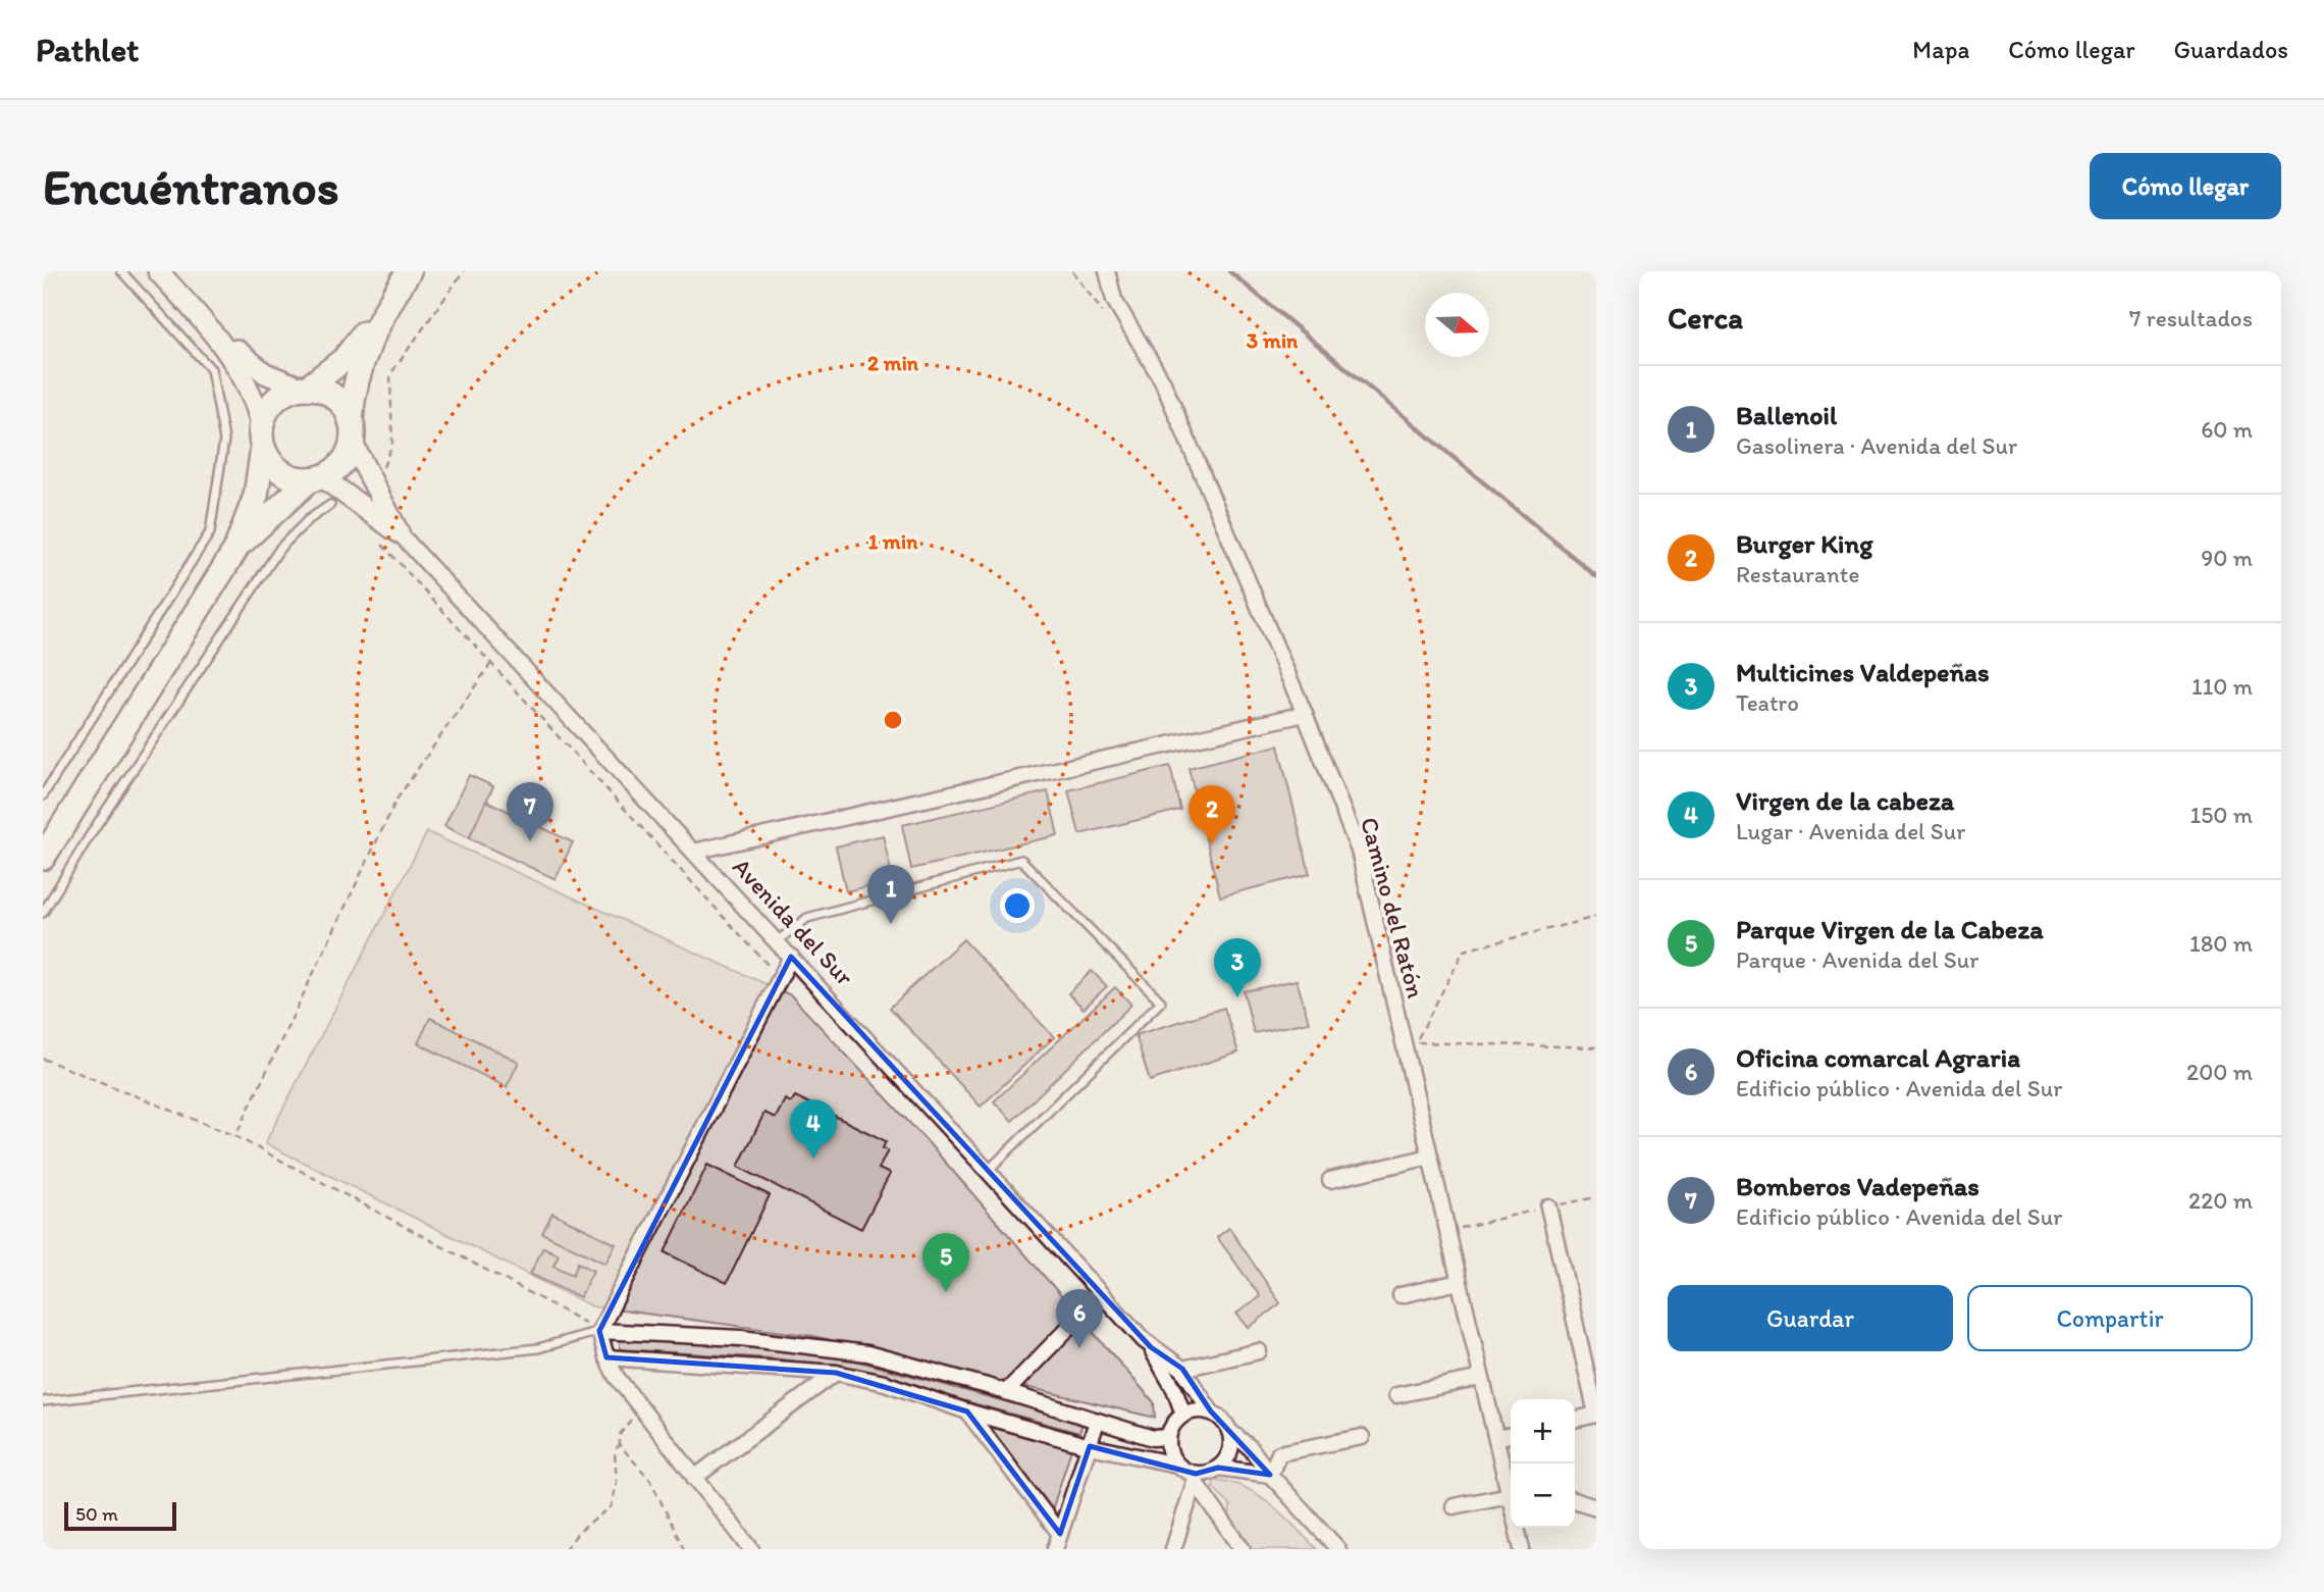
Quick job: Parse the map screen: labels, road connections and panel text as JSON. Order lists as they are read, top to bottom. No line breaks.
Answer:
{"streets":{"main road":["Avenida del Sur"],"street":["Camino del Ratón"]},"scale_bar":"50 m","north":"right","page":{"header":"Pathlet","nav":["Mapa","Cómo llegar","Guardados"],"buttons":["Cómo llegar",["Guardar","Compartir"]],"title":"Encuéntranos","heading":["Cerca","7 resultados"],"list":[{"mark":"1","name":"Ballenoil","note":"Gasolinera · Avenida del Sur","value":"60 m"},{"mark":"2","name":"Burger King","note":"Restaurante","value":"90 m"},{"mark":"3","name":"Multicines Valdepeñas","note":"Teatro","value":"110 m"},{"mark":"4","name":"Virgen de la cabeza","note":"Lugar · Avenida del Sur","value":"150 m"},{"mark":"5","name":"Parque Virgen de la Cabeza","note":"Parque · Avenida del Sur","value":"180 m"},{"mark":"6","name":"Oficina comarcal Agraria","note":"Edificio público · Avenida del Sur","value":"200 m"},{"mark":"7","name":"Bomberos Vadepeñas","note":"Edificio público · Avenida del Sur","value":"220 m"}],"pins":["7","2","1","3","4","5","6"],"map_buttons":["+","−"],"scale":"50 m"},"rings":["3 min","2 min","1 min"]}
